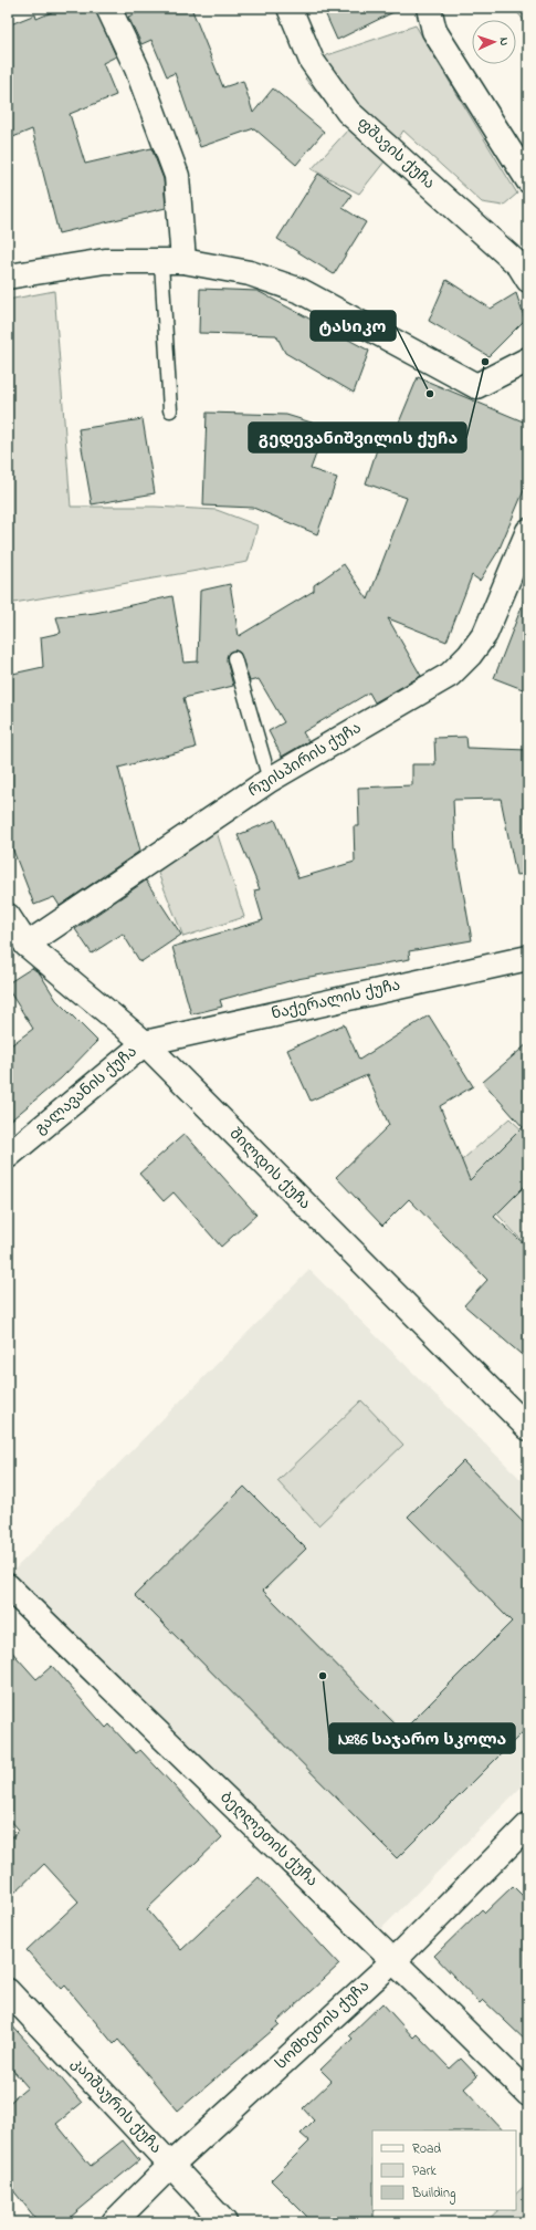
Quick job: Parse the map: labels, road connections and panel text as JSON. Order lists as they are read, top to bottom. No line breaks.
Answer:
{"streets":{"street":["ფშავის ქუჩა","რუისპირის ქუჩა","ნაქერალის ქუჩა","გალავანის ქუჩა","შილდის ქუჩა","ბეღლეთის ქუჩა","სომხეთის ქუჩა","კაიშაურის ქუჩა"]},"crossings":[["რუისპირის ქუჩა","შილდის ქუჩა"],["ნაქერალის ქუჩა","გალავანის ქუჩა"],["ნაქერალის ქუჩა","შილდის ქუჩა"],["გალავანის ქუჩა","შილდის ქუჩა"],["ბეღლეთის ქუჩა","სომხეთის ქუჩა"],["სომხეთის ქუჩა","კაიშაურის ქუჩა"]],"places":["გედევანიშვილის ქუჩა","ტასიკო","№86 საჯარო სკოლა"],"legend":["Road","Park","Building"],"north":"right"}
